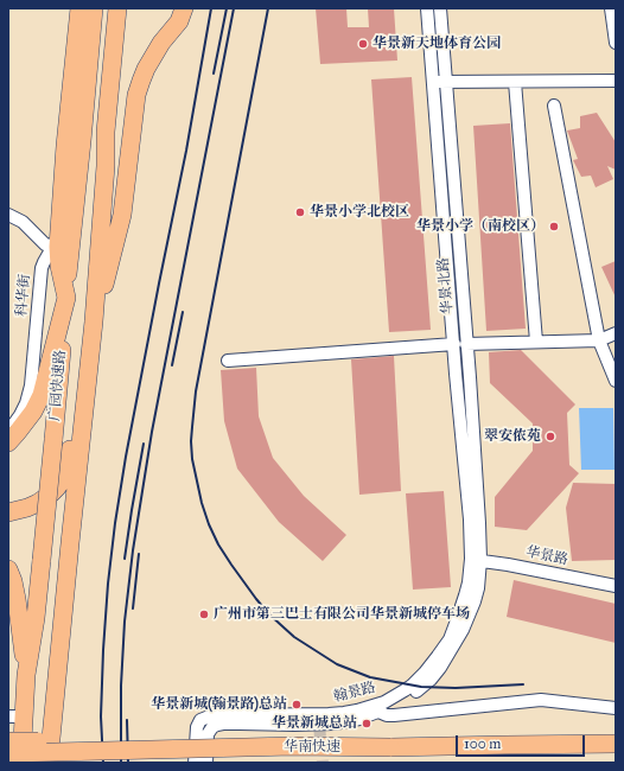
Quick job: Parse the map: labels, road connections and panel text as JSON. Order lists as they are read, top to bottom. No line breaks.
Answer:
{"streets":{"highway":["广园快速路","华南快速"],"street":["华景北路","科华街","华景路","翰景路"]},"crossings":[["华景北路","华景路"],["华景北路","翰景路"],["华景路","翰景路"]],"places":["华景新天地体育公园","华景小学北校区","华景小学（南校区）","翠安侬苑","广州市第三巴士有限公司华景新城停车场","华景新城(翰景路)总站","华景新城总站"],"scale_bar":"100 m"}
